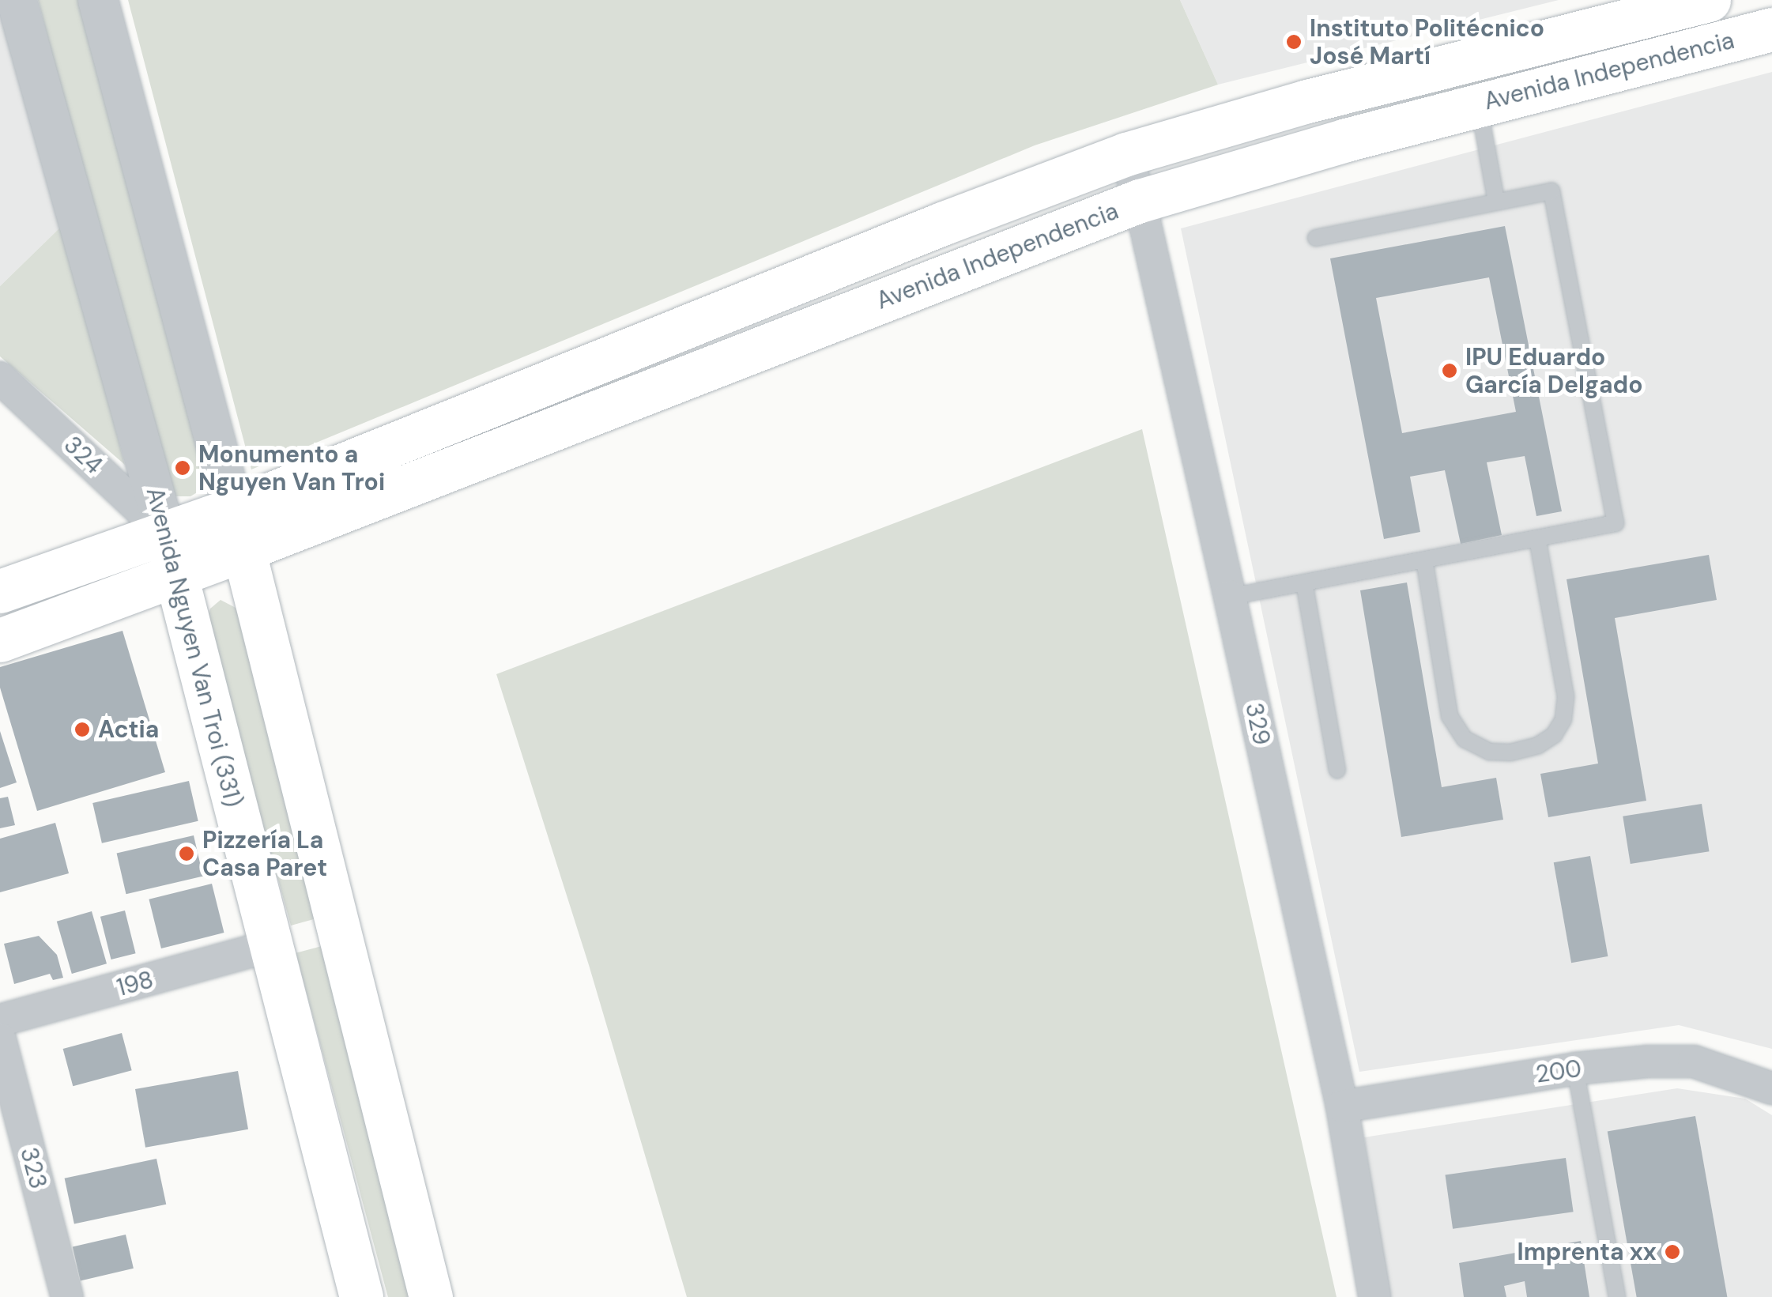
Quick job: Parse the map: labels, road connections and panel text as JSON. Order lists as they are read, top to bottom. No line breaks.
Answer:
{"streets":{"main road":["Avenida Independencia","Avenida Nguyen Van Troi (331)"],"street":["324","329","198","200","323"]},"crossings":[["Avenida Independencia","324"],["Avenida Independencia","Avenida Nguyen Van Troi (331)"],["Avenida Independencia","329"],["324","Avenida Nguyen Van Troi (331)"],["Avenida Nguyen Van Troi (331)","198"],["329","200"]],"places":["Instituto Politécnico José Martí","IPU Eduardo García Delgado","Monumento a Nguyen Van Troi","Actia","Pizzería La Casa Paret","Imprenta xx"]}
